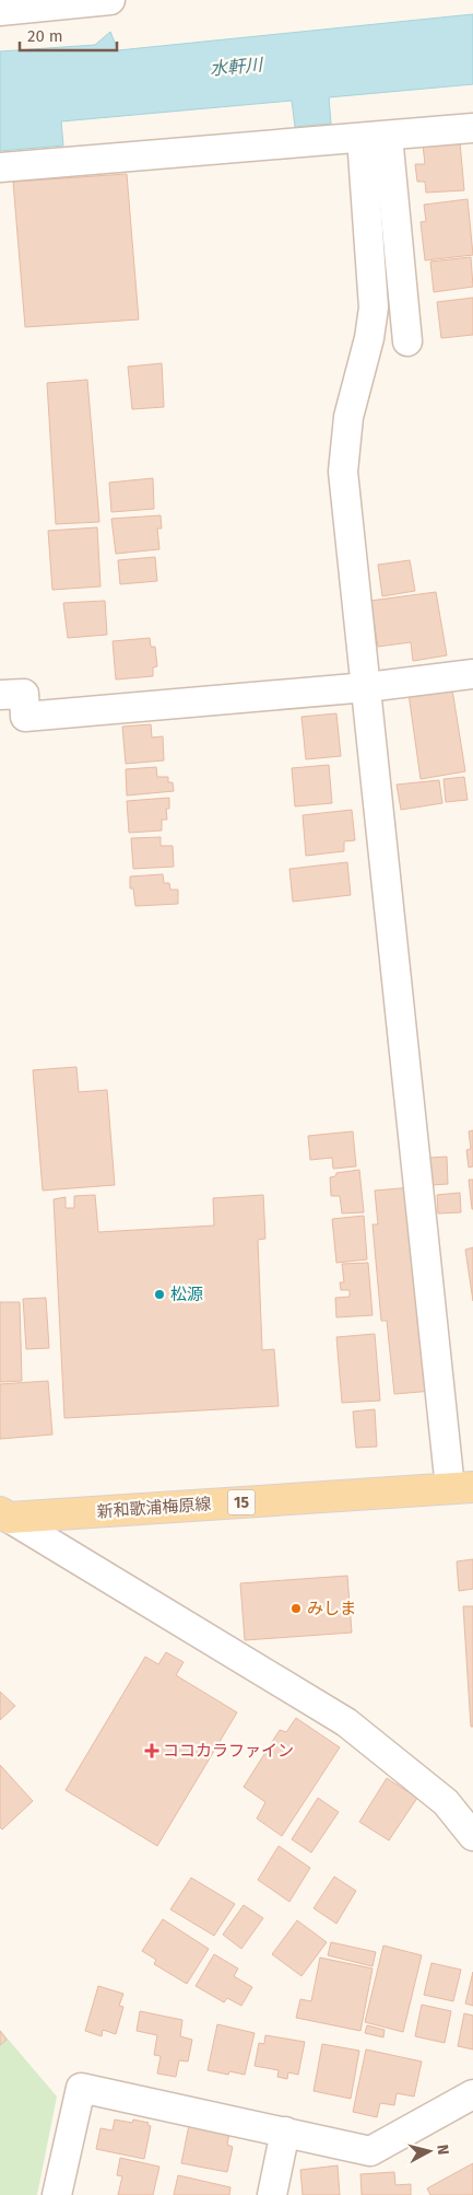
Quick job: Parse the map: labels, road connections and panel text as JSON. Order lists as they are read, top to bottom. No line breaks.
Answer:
{"streets":{"main road":["15","新和歌浦梅原線"]},"water":["水軒川"],"places":{"other":["松源","みしま"],"health":["ココカラファイン"]},"scale_bar":"20 m","north":"right"}
